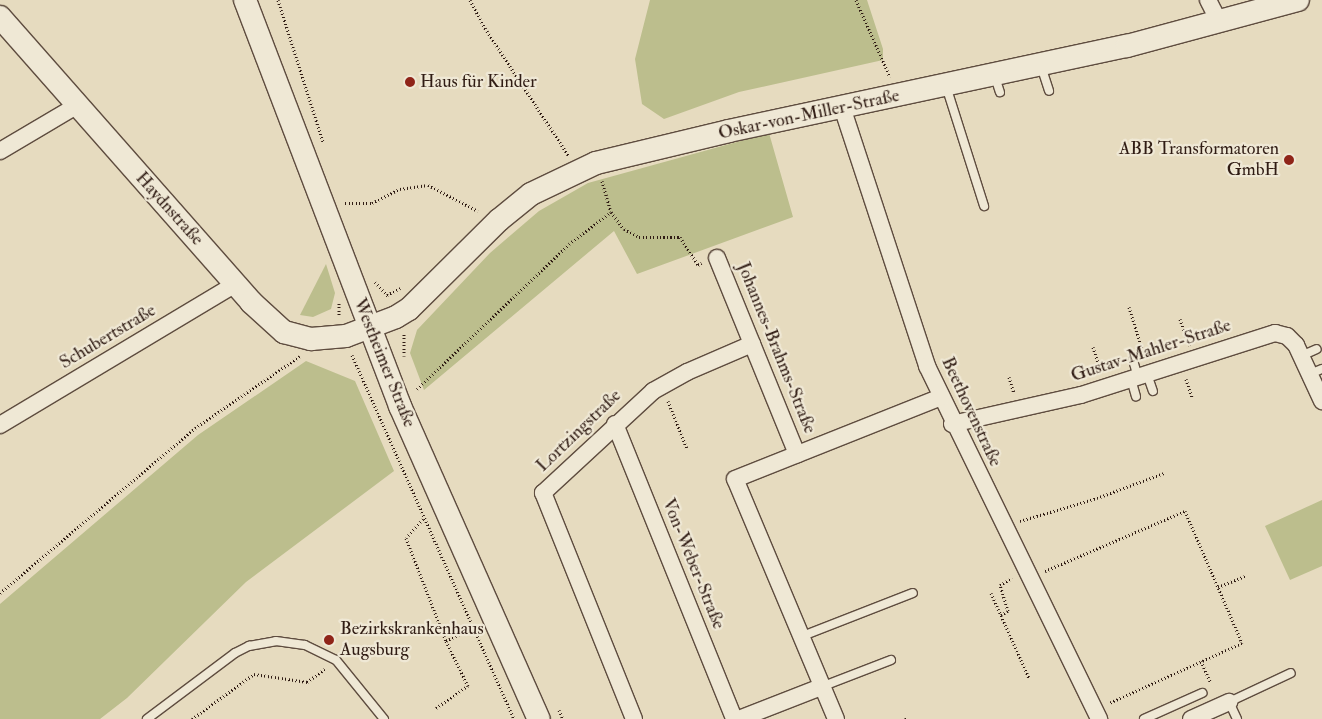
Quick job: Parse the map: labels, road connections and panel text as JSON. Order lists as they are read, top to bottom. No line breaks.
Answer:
{"streets":{"street":["Oskar-von-Miller-Straße","Haydnstraße","Schubertstraße","Johannes-Brahms-Straße","Gustav-Mahler-Straße","Westheimer Straße","Beethovenstraße","Lortzingstraße","Von-Weber-Straße"]},"crossings":[["Oskar-von-Miller-Straße","Haydnstraße"],["Oskar-von-Miller-Straße","Westheimer Straße"],["Oskar-von-Miller-Straße","Beethovenstraße"],["Haydnstraße","Schubertstraße"],["Haydnstraße","Westheimer Straße"],["Johannes-Brahms-Straße","Lortzingstraße"],["Gustav-Mahler-Straße","Beethovenstraße"],["Lortzingstraße","Von-Weber-Straße"]],"places":["Haus für Kinder","ABB Transformatoren GmbH","Bezirkskrankenhaus Augsburg"]}
